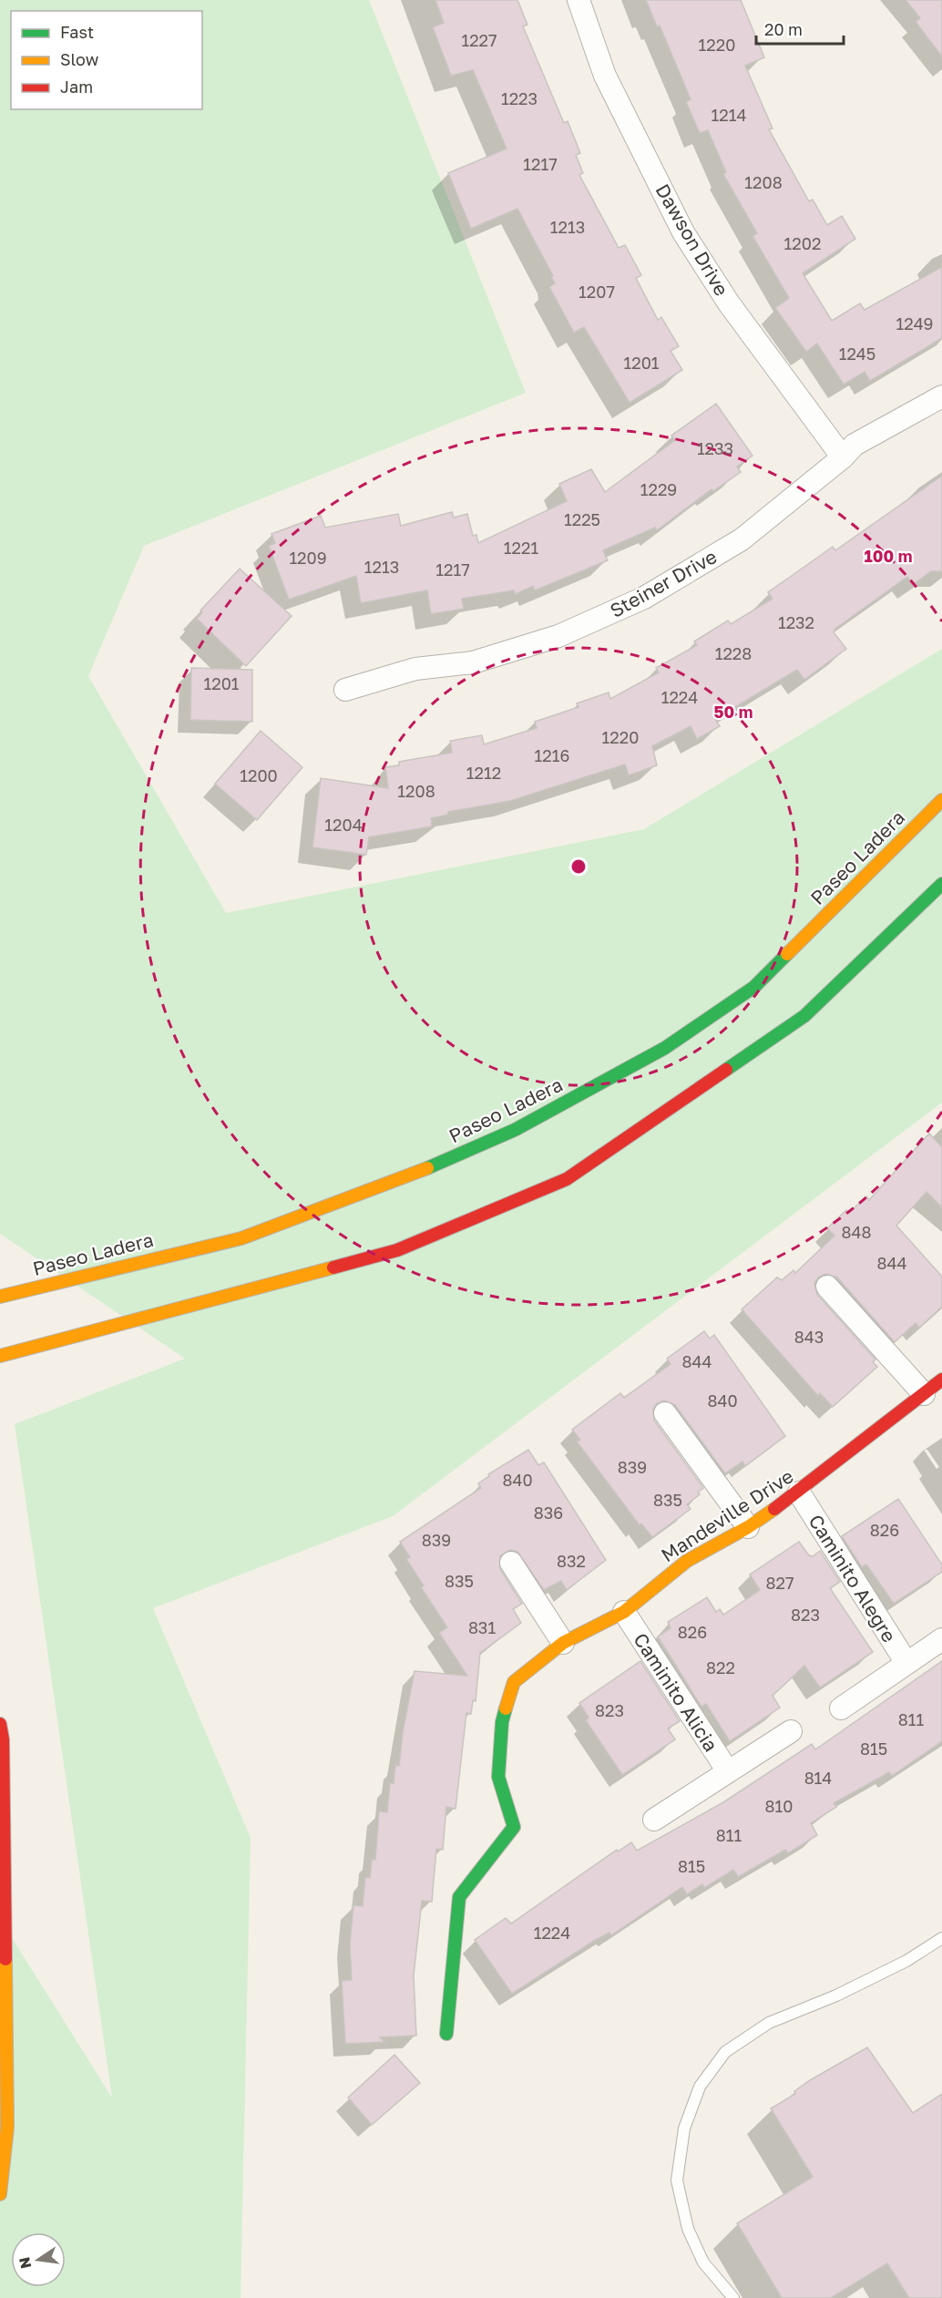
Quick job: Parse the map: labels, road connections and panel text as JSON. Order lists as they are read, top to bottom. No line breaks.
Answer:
{"streets":{"main road":["Paseo Ladera","Mandeville Drive"],"street":["Dawson Drive","Steiner Drive","Caminito Alegre","Caminito Alicia"]},"crossings":[["Dawson Drive","Steiner Drive"],["Mandeville Drive","Caminito Alegre"],["Mandeville Drive","Caminito Alicia"]],"house_numbers":["1227","1220","1223","1214","1217","1208","1213","1202","1207","1249","1245","1201","1233","1229","1225","1221","1209","1213","1217","1232","1228","1201","1224","1220","1216","1212","1200","1208","1204","848","844","843","844","840","839","840","835","836","826","839","832","835","827","823","831","826","822","823","811","815","814","810","811","815","1224"],"legend":["Fast","Slow","Jam"],"scale_bar":"20 m","north":"left","rings":["100 m","50 m"]}
